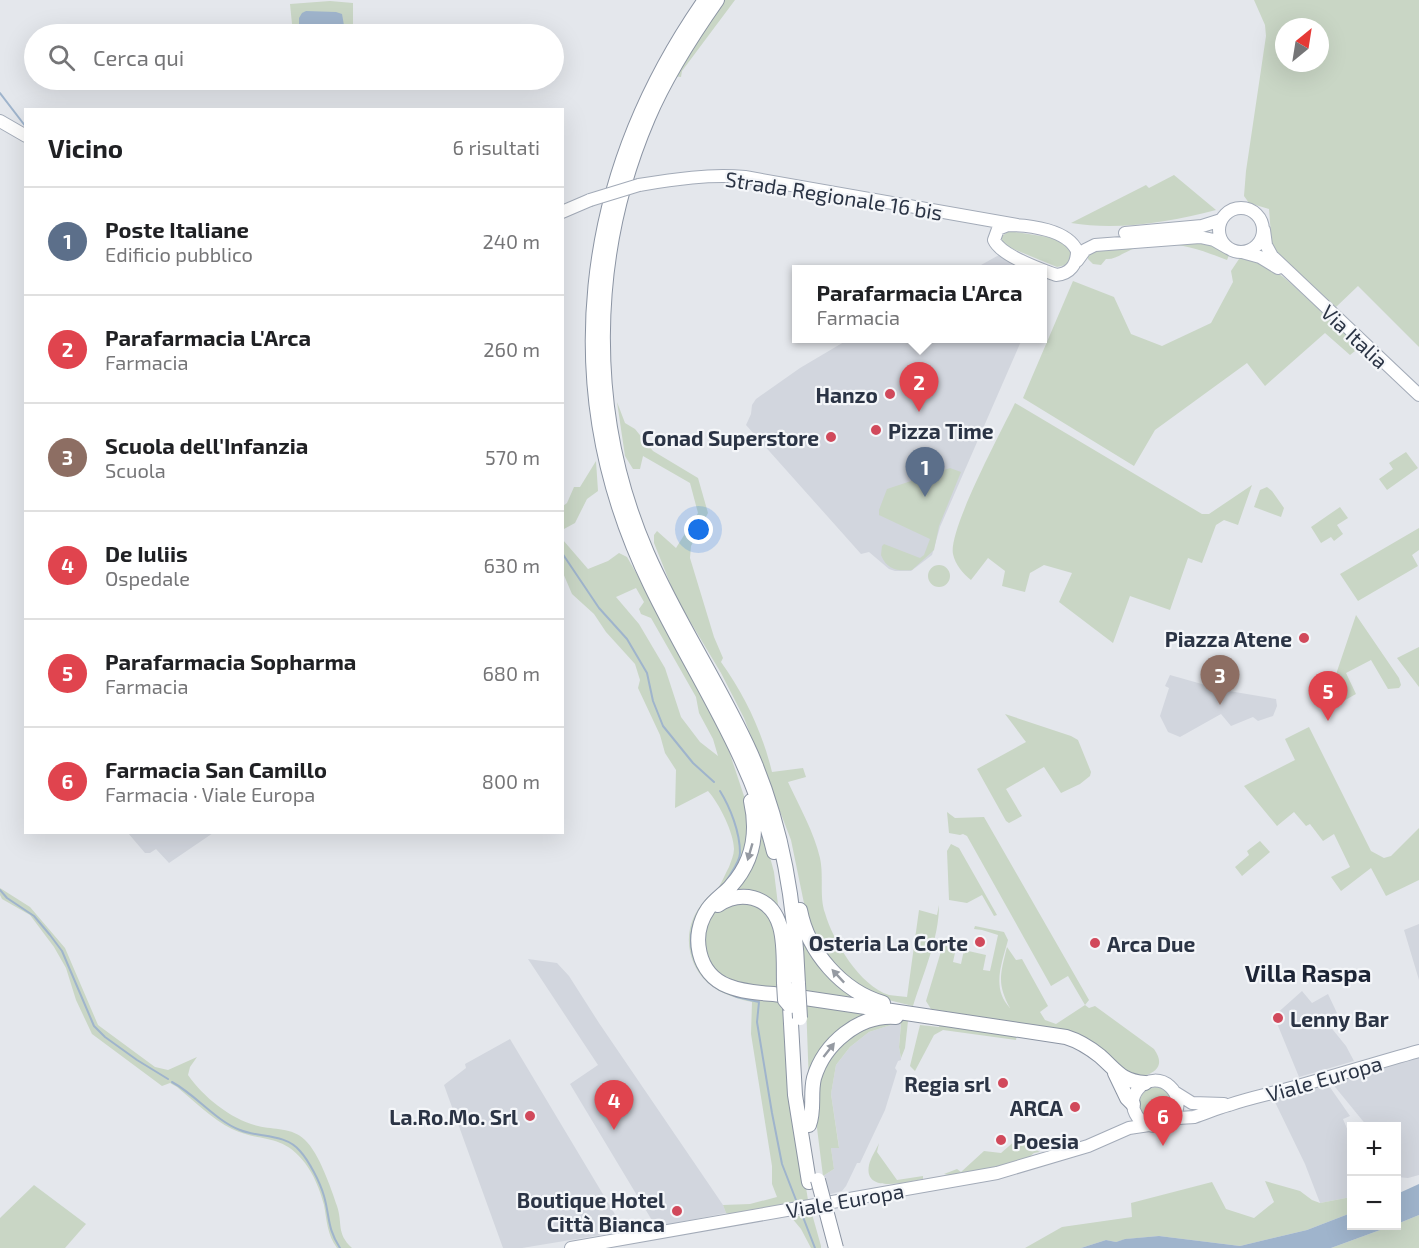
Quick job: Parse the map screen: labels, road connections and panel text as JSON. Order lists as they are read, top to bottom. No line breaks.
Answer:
{"streets":{"main road":["Strada Regionale 16 bis","Via Italia","Viale Europa"]},"districts":["Villa Raspa"],"places":["Hanzo","Pizza Time","Conad Superstore","Piazza Atene","Osteria La Corte","Arca Due","Lenny Bar","Regia srl","ARCA","La.Ro.Mo. Srl","Poesia","Boutique Hotel Città Bianca"],"north":"top right","page":{"search":"Cerca qui","heading":["Vicino","6 risultati"],"list":[{"mark":"1","name":"Poste Italiane","note":"Edificio pubblico","value":"240 m"},{"mark":"2","name":"Parafarmacia L'Arca","note":"Farmacia","value":"260 m"},{"mark":"3","name":"Scuola dell'Infanzia","note":"Scuola","value":"570 m"},{"mark":"4","name":"De Iuliis","note":"Ospedale","value":"630 m"},{"mark":"5","name":"Parafarmacia Sopharma","note":"Farmacia","value":"680 m"},{"mark":"6","name":"Farmacia San Camillo","note":"Farmacia · Viale Europa","value":"800 m"}],"popup":["Parafarmacia L'Arca","Farmacia"],"pins":["2","1","3","5","4","6"],"map_buttons":["+","−"]}}
